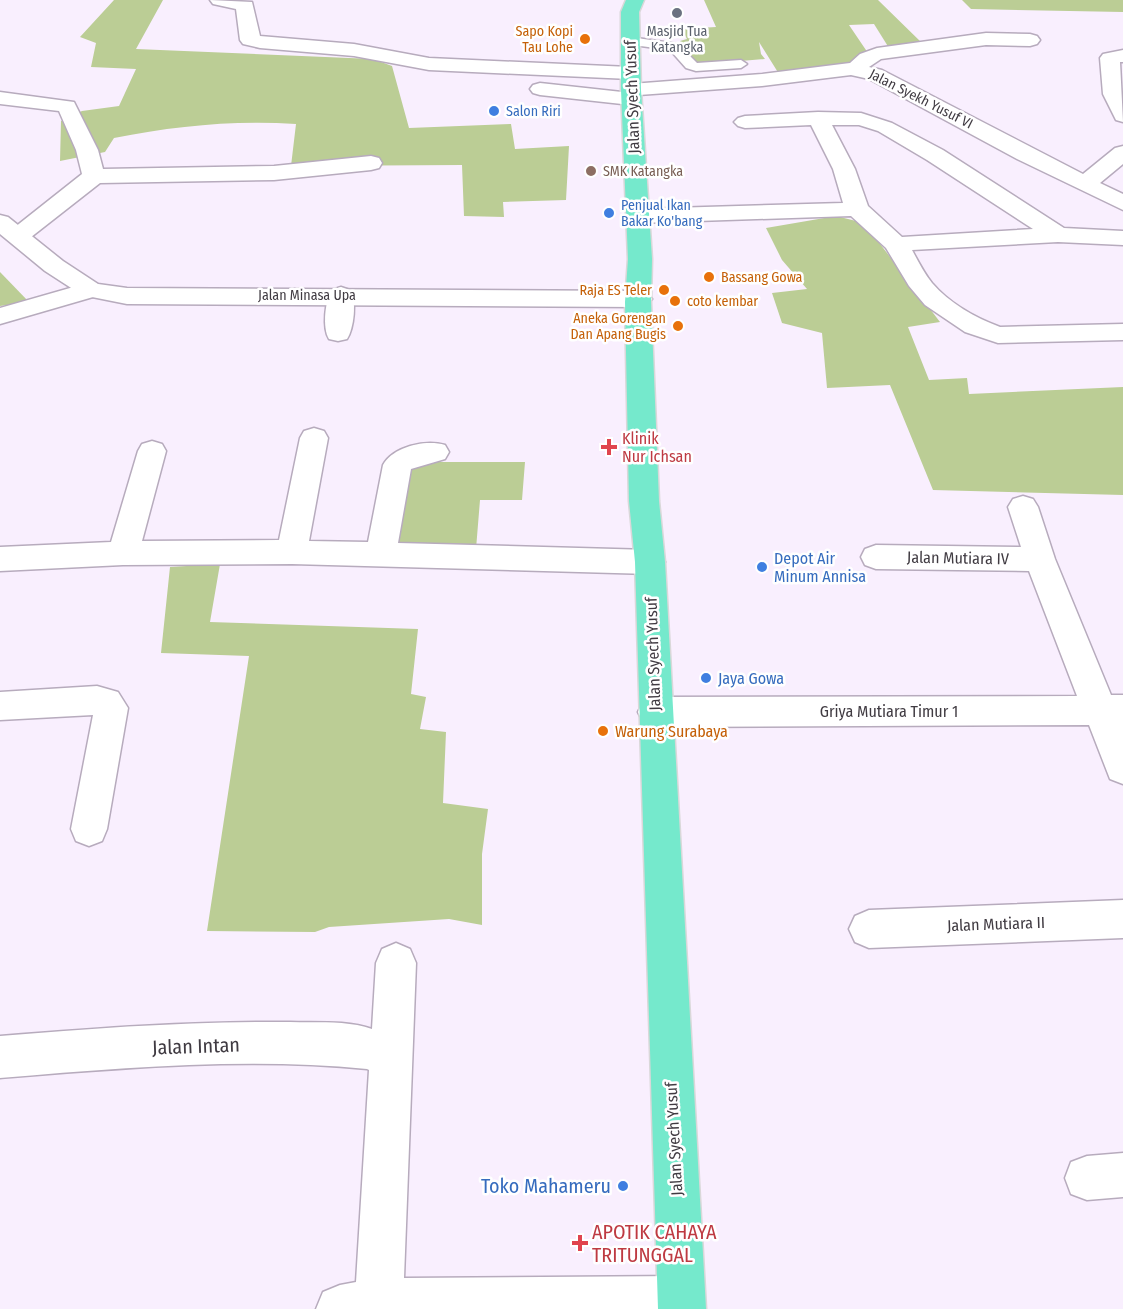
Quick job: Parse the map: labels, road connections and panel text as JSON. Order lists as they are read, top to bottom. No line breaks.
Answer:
{"streets":{"main road":["Jalan Syech Yusuf"],"street":["Jalan Syekh Yusuf VI","Jalan Minasa Upa","Jalan Mutiara IV","Griya Mutiara Timur 1","Jalan Mutiara II","Jalan Intan"]},"crossings":[["Jalan Syech Yusuf","Jalan Syekh Yusuf VI"],["Jalan Syech Yusuf","Jalan Minasa Upa"],["Jalan Syech Yusuf","Griya Mutiara Timur 1"]],"places":{"other":["Masjid Tua Katangka","Sapo Kopi Tau Lohe","Salon Riri","SMK Katangka","Penjual Ikan Bakar Ko'bang","Bassang Gowa","Raja ES Teler","coto kembar","Aneka Gorengan Dan Apang Bugis","Depot Air Minum Annisa","Jaya Gowa","Warung Surabaya","Toko Mahameru"],"health":["Klinik Nur Ichsan","APOTIK CAHAYA TRITUNGGAL"]}}
